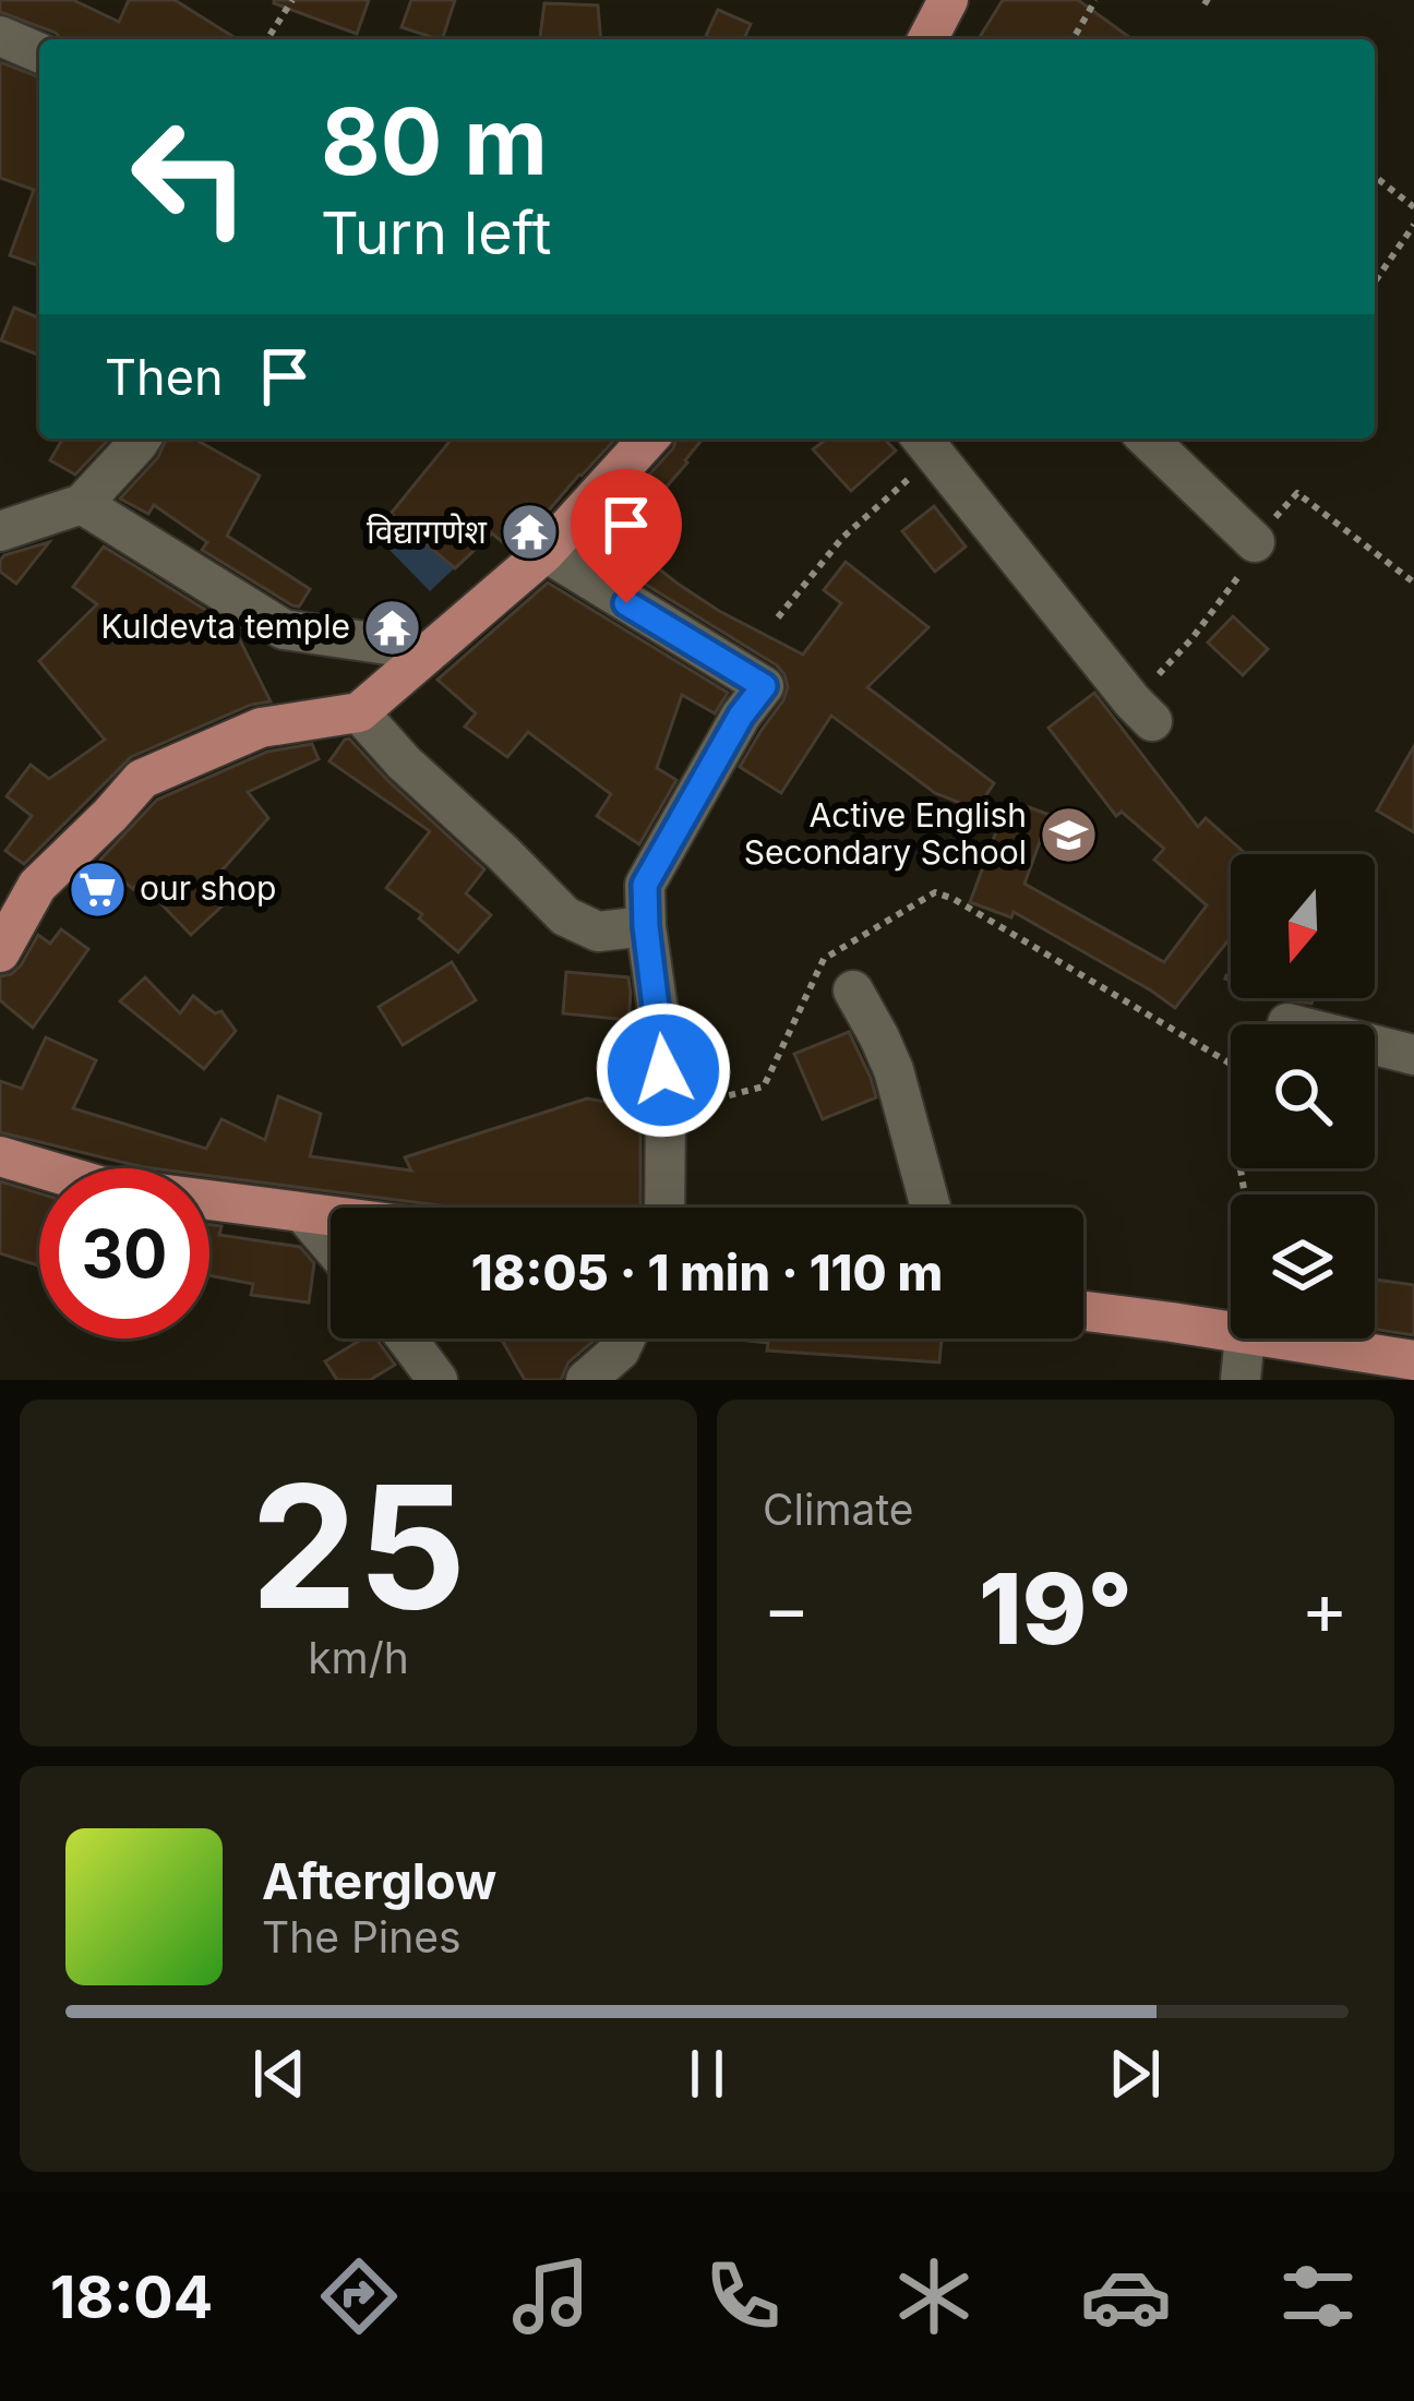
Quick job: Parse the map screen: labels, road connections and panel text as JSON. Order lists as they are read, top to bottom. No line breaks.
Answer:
{"places":{"temple":["विद्यागणेश","Kuldevta temple"],"school or university":["Active English Secondary School"],"supermarket":["our shop"]},"north":"bottom","page":{"turn":["80 m","Turn left"],"then":"Then","limit":"30","trip":"18:05 · 1 min · 110 m","tile":[["25","km/h"],"Climate"],"heat":["−","19°","+"],"song":["Afterglow","The Pines"],"tabs":"18:04"}}
